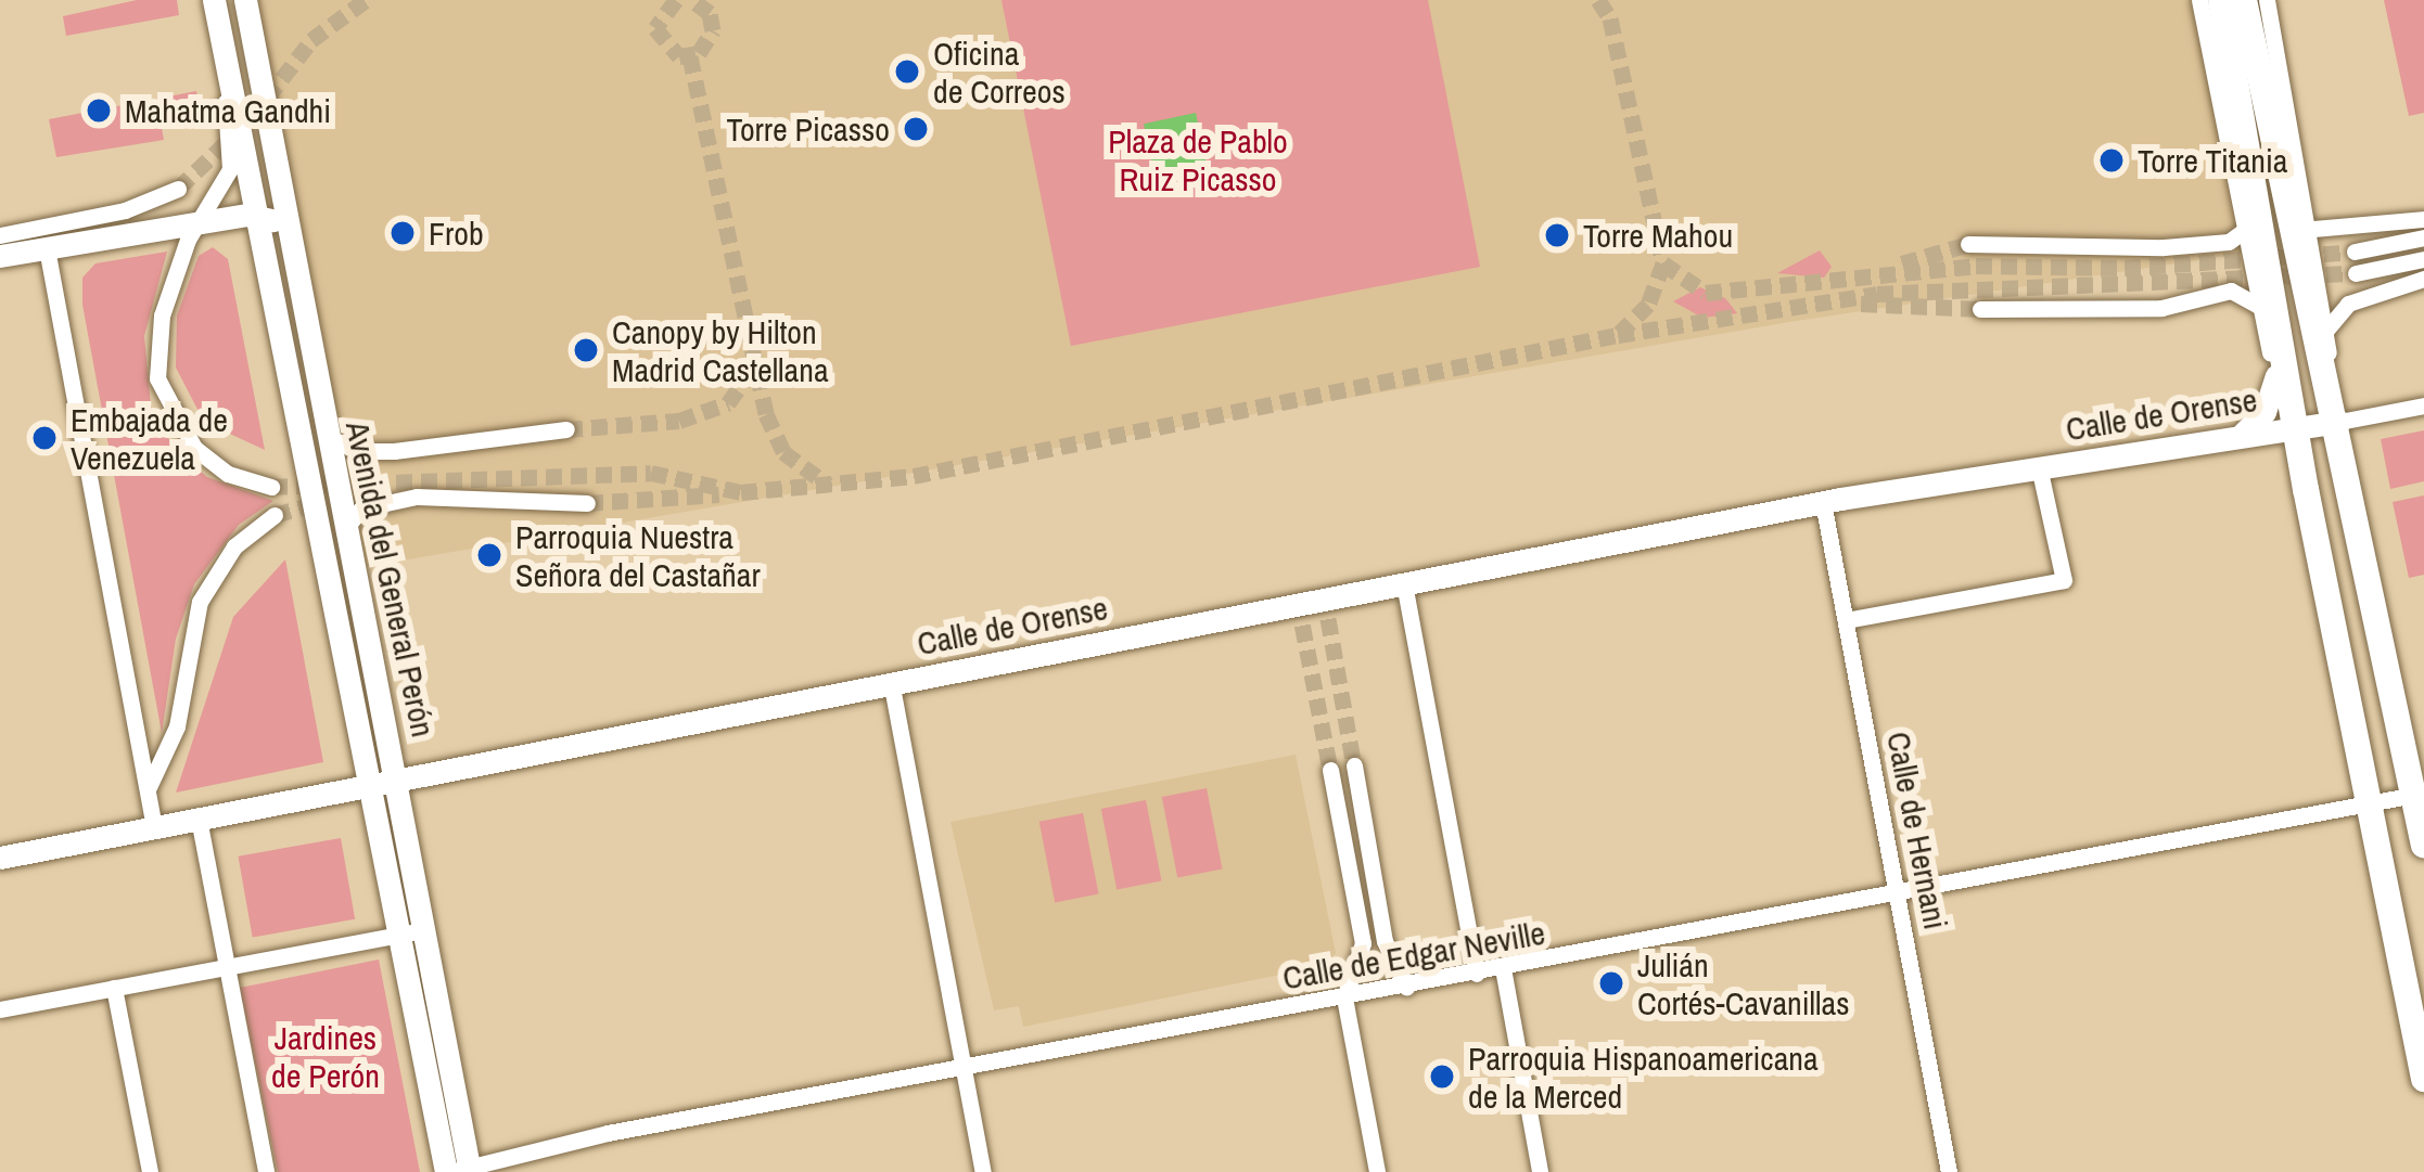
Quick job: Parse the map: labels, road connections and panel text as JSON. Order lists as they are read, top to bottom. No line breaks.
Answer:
{"streets":{"street":["Calle de Orense","Avenida del General Perón","Calle de Hernani","Calle de Edgar Neville"]},"crossings":[["Calle de Orense","Avenida del General Perón"],["Calle de Orense","Calle de Hernani"],["Avenida del General Perón","Calle de Edgar Neville"],["Calle de Hernani","Calle de Edgar Neville"]],"parks":["Plaza de Pablo Ruiz Picasso","Jardines de Perón"],"places":["Oficina de Correos","Mahatma Gandhi","Torre Picasso","Torre Titania","Frob","Torre Mahou","Canopy by Hilton Madrid Castellana","Embajada de Venezuela","Parroquia Nuestra Señora del Castañar","Julián Cortés-Cavanillas","Parroquia Hispanoamericana de la Merced"]}
